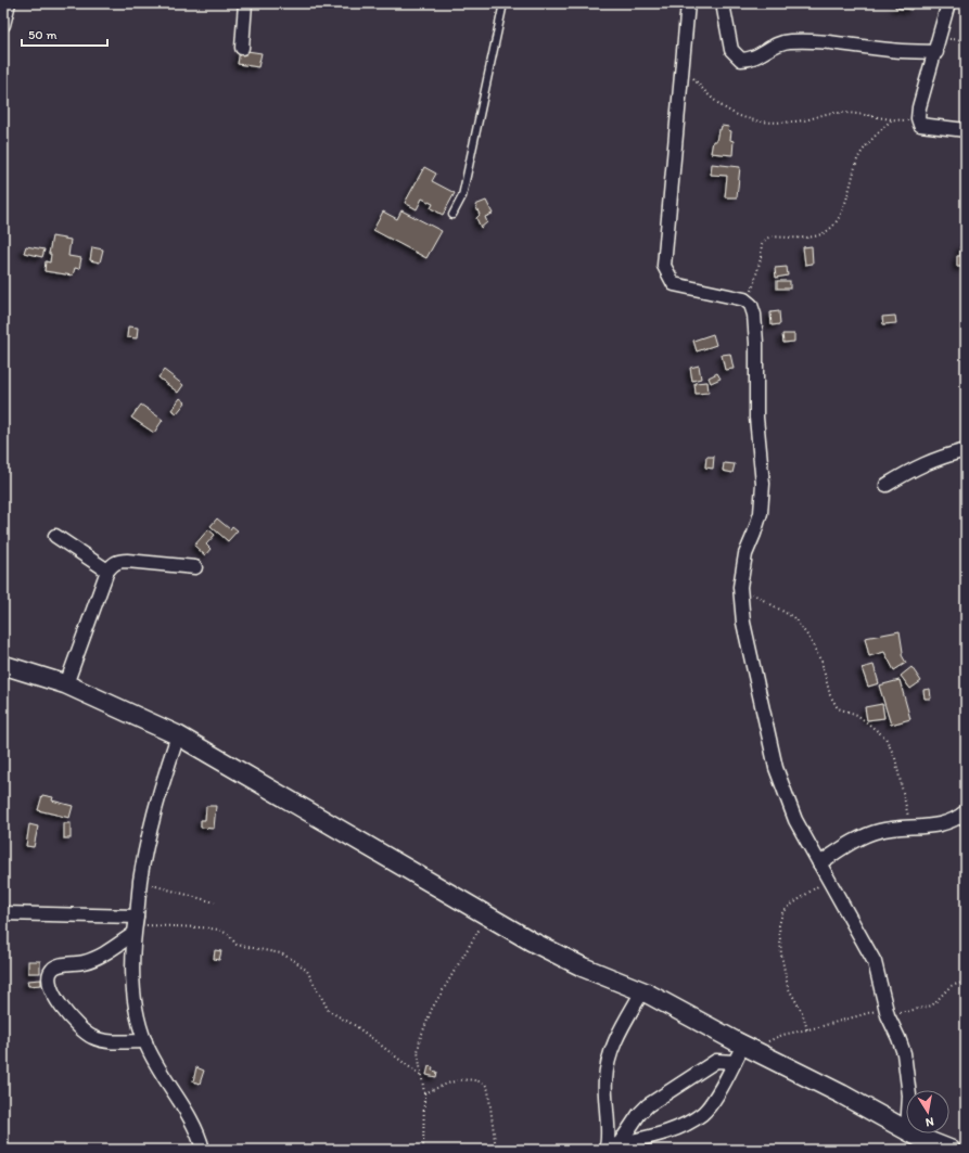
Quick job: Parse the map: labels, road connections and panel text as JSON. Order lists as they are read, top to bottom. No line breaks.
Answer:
{"scale_bar":"50 m","north":"bottom"}
